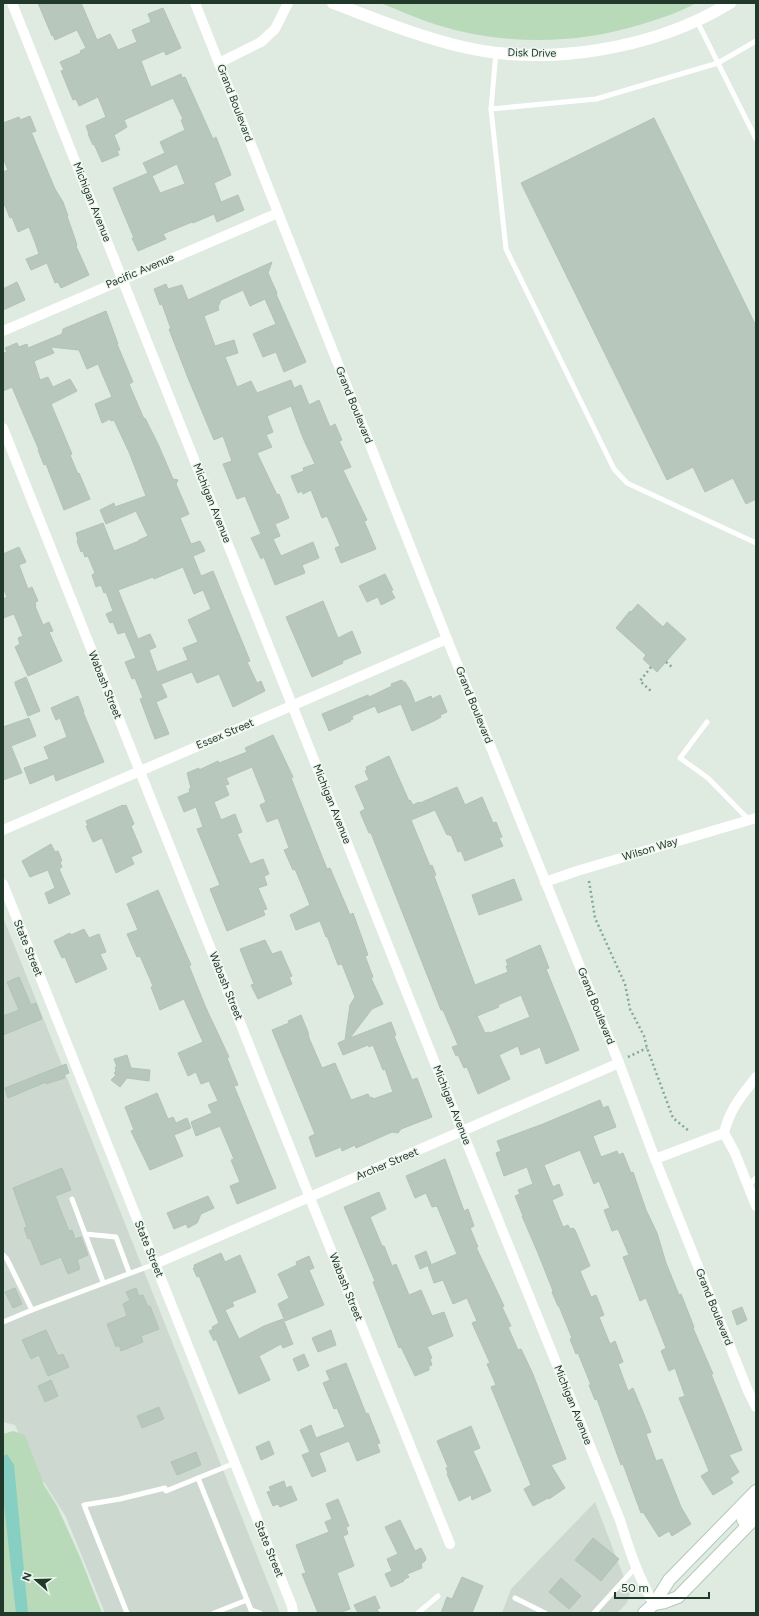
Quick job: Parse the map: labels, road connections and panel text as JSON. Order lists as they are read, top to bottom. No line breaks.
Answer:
{"streets":{"street":["Disk Drive","Grand Boulevard","Michigan Avenue","Pacific Avenue","Wabash Street","Essex Street","Wilson Way","State Street","Archer Street"]},"crossings":[["Grand Boulevard","Pacific Avenue"],["Grand Boulevard","Essex Street"],["Grand Boulevard","Wilson Way"],["Grand Boulevard","Archer Street"],["Michigan Avenue","Pacific Avenue"],["Michigan Avenue","Essex Street"],["Michigan Avenue","Archer Street"],["Wabash Street","Essex Street"],["Wabash Street","Archer Street"],["State Street","Archer Street"]],"scale_bar":"50 m","north":"left"}
